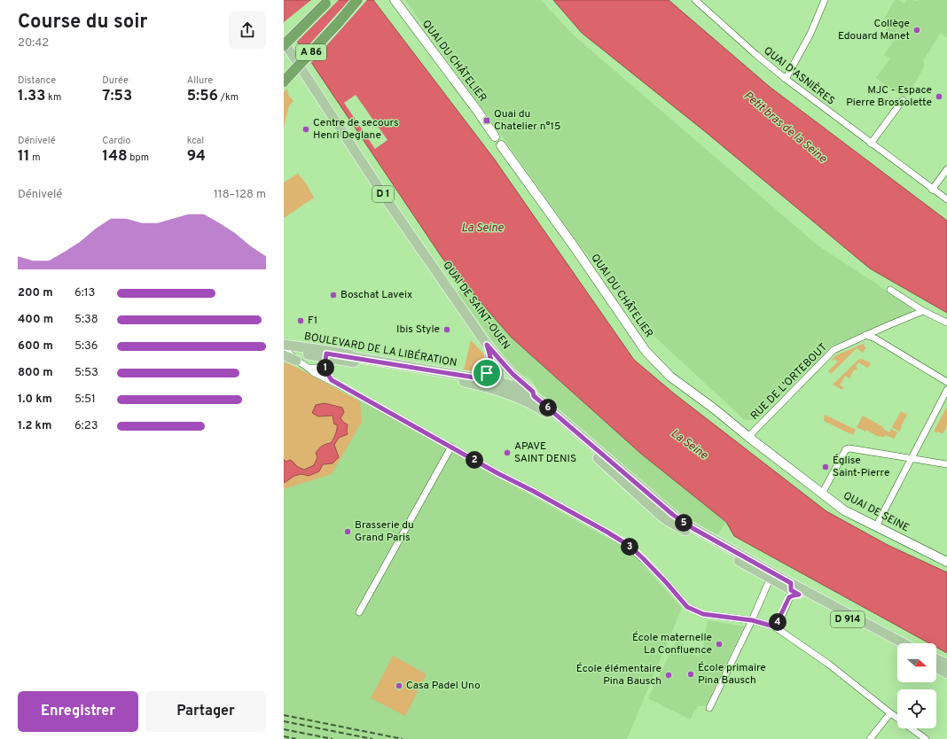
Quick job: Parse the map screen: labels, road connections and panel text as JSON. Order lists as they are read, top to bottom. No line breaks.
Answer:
{"streets":{"highway":["A 86"],"main road":["D 1","QUAI DE SAINT-OUEN","BOULEVARD DE LA LIBÉRATION","D 914"],"street":["QUAI DU CHÂTELIER","QUAI D'ASNIÈRES","RUE DE L'ORTEBOUT","QUAI DE SEINE"]},"crossings":[["QUAI DU CHÂTELIER","RUE DE L'ORTEBOUT"],["QUAI DU CHÂTELIER","QUAI DE SEINE"],["D 1","QUAI DE SAINT-OUEN"],["D 1","BOULEVARD DE LA LIBÉRATION"],["D 1","D 914"],["QUAI DE SAINT-OUEN","BOULEVARD DE LA LIBÉRATION"],["QUAI DE SAINT-OUEN","D 914"],["BOULEVARD DE LA LIBÉRATION","D 914"],["RUE DE L'ORTEBOUT","QUAI DE SEINE"]],"water":["Petit bras de la Seine","La Seine"],"places":{"other":["Collège Edouard Manet","MJC - Espace Pierre Brossolette","Centre de secours Henri Deglane","Boschat Laveix","F1","Ibis Style","APAVE SAINT DENIS","Église Saint-Pierre","Brasserie du Grand Paris","École maternelle La Confluence","École primaire Pina Bausch","École élémentaire Pina Bausch","Casa Padel Uno"],"transit":["Quai du Chatelier n°15"]},"north":"right","page":{"heading":["Course du soir","20:42"],"stats":[["Distance","1.33 km"],["Durée","7:53"],["Allure","5:56 /km"],["Dénivelé","11 m"],["Cardio","148 bpm"],["kcal","94"]],"chart":["Dénivelé","118–128 m"],"list":[{"name":"200 m","note":"6:13"},{"name":"400 m","note":"5:38"},{"name":"600 m","note":"5:36"},{"name":"800 m","note":"5:53"},{"name":"1.0 km","note":"5:51"},{"name":"1.2 km","note":"6:23"}],"pins":["1","6","2","5","3","4"],"buttons":["Enregistrer","Partager"]}}
